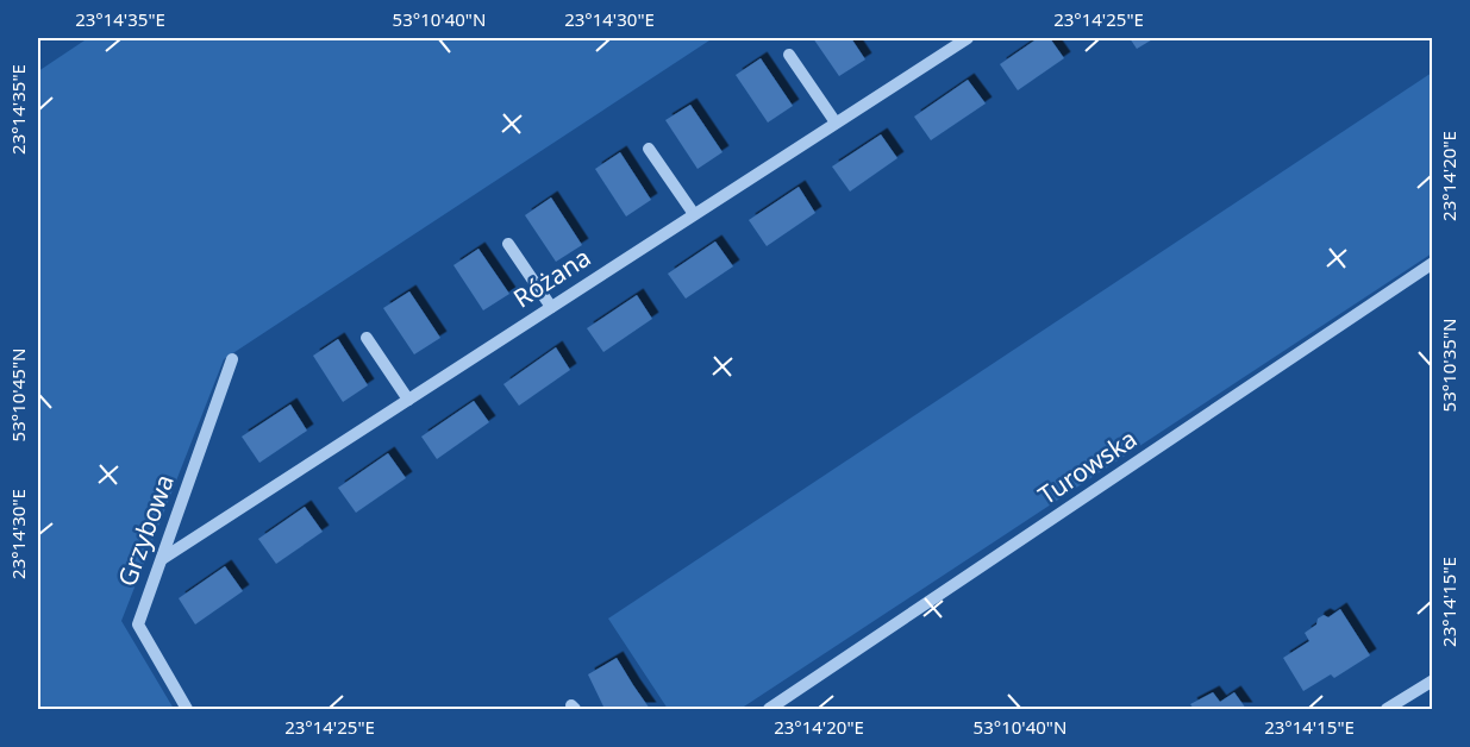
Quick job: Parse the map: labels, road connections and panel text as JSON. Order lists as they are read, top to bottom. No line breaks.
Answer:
{"streets":{"street":["Różana","Turowska","Grzybowa"]},"crossings":[["Różana","Grzybowa"]],"coordinates":["23°14'35\"E","53°10'40\"N","23°14'30\"E","23°14'25\"E","23°14'20\"E","53°10'35\"N","53°10'45\"N","23°14'15\"E"]}
